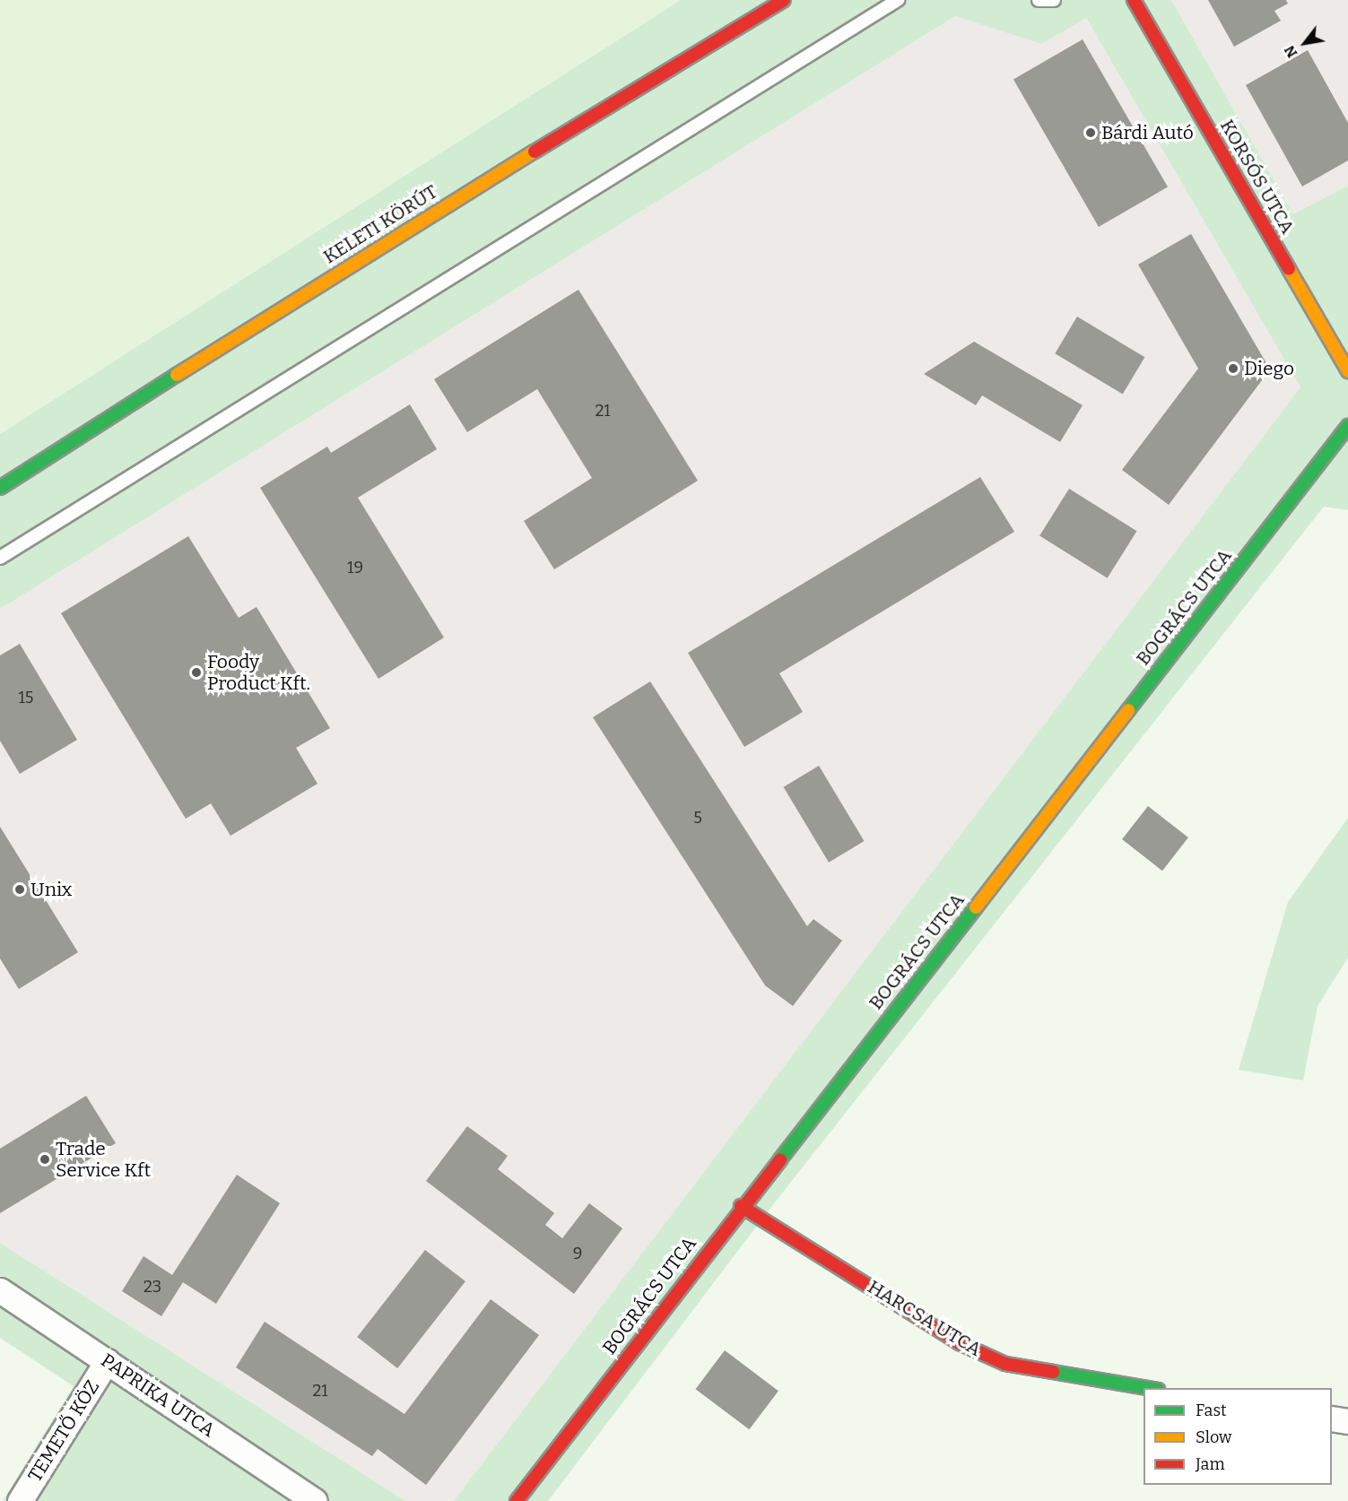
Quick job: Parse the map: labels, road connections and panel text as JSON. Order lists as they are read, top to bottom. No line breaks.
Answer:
{"streets":{"street":["KORSÓS UTCA","KELETI KÖRÚT","BOGRÁCS UTCA","HARCSA UTCA","PAPRIKA UTCA","TEMETŐ KÖZ"]},"crossings":[["BOGRÁCS UTCA","HARCSA UTCA"],["PAPRIKA UTCA","TEMETŐ KÖZ"]],"places":["Bárdi Autó","Diego","Foody Product Kft.","Unix","Trade Service Kft"],"house_numbers":["21","19","15","5","9","23","21"],"legend":["Fast","Slow","Jam"],"north":"bottom left"}
